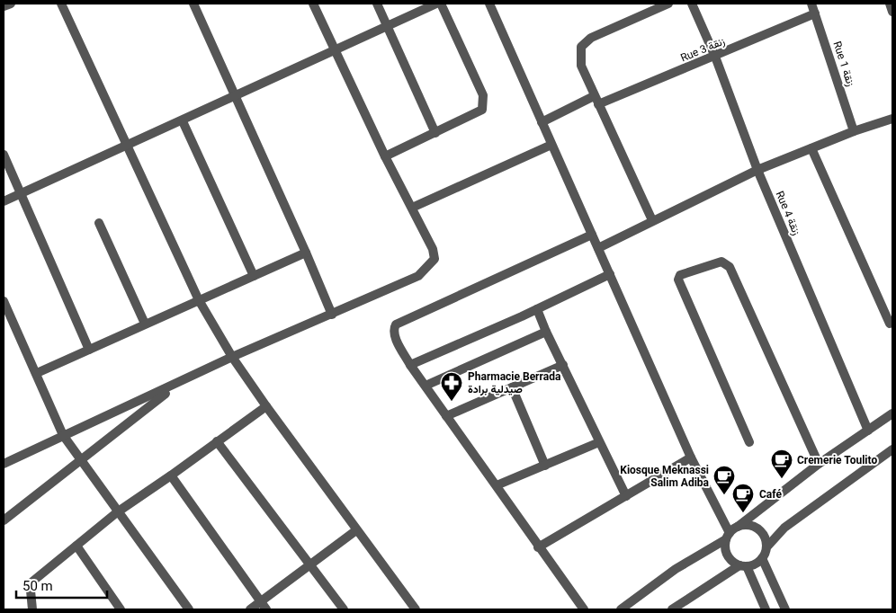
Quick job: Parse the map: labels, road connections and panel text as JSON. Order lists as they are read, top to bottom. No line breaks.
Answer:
{"streets":{"street":["Rue 3 زنقة","Rue 1 زنقة","Rue 4 زنقة"]},"crossings":[["Rue 3 زنقة","Rue 1 زنقة"],["Rue 3 زنقة","Rue 4 زنقة"]],"places":{"pharmacy":["Pharmacie Berrada صيدلية برادة"],"cafe":["Cremerie Toulito","Kiosque Meknassi Salim Adiba","Café"]},"scale_bar":"50 m"}
